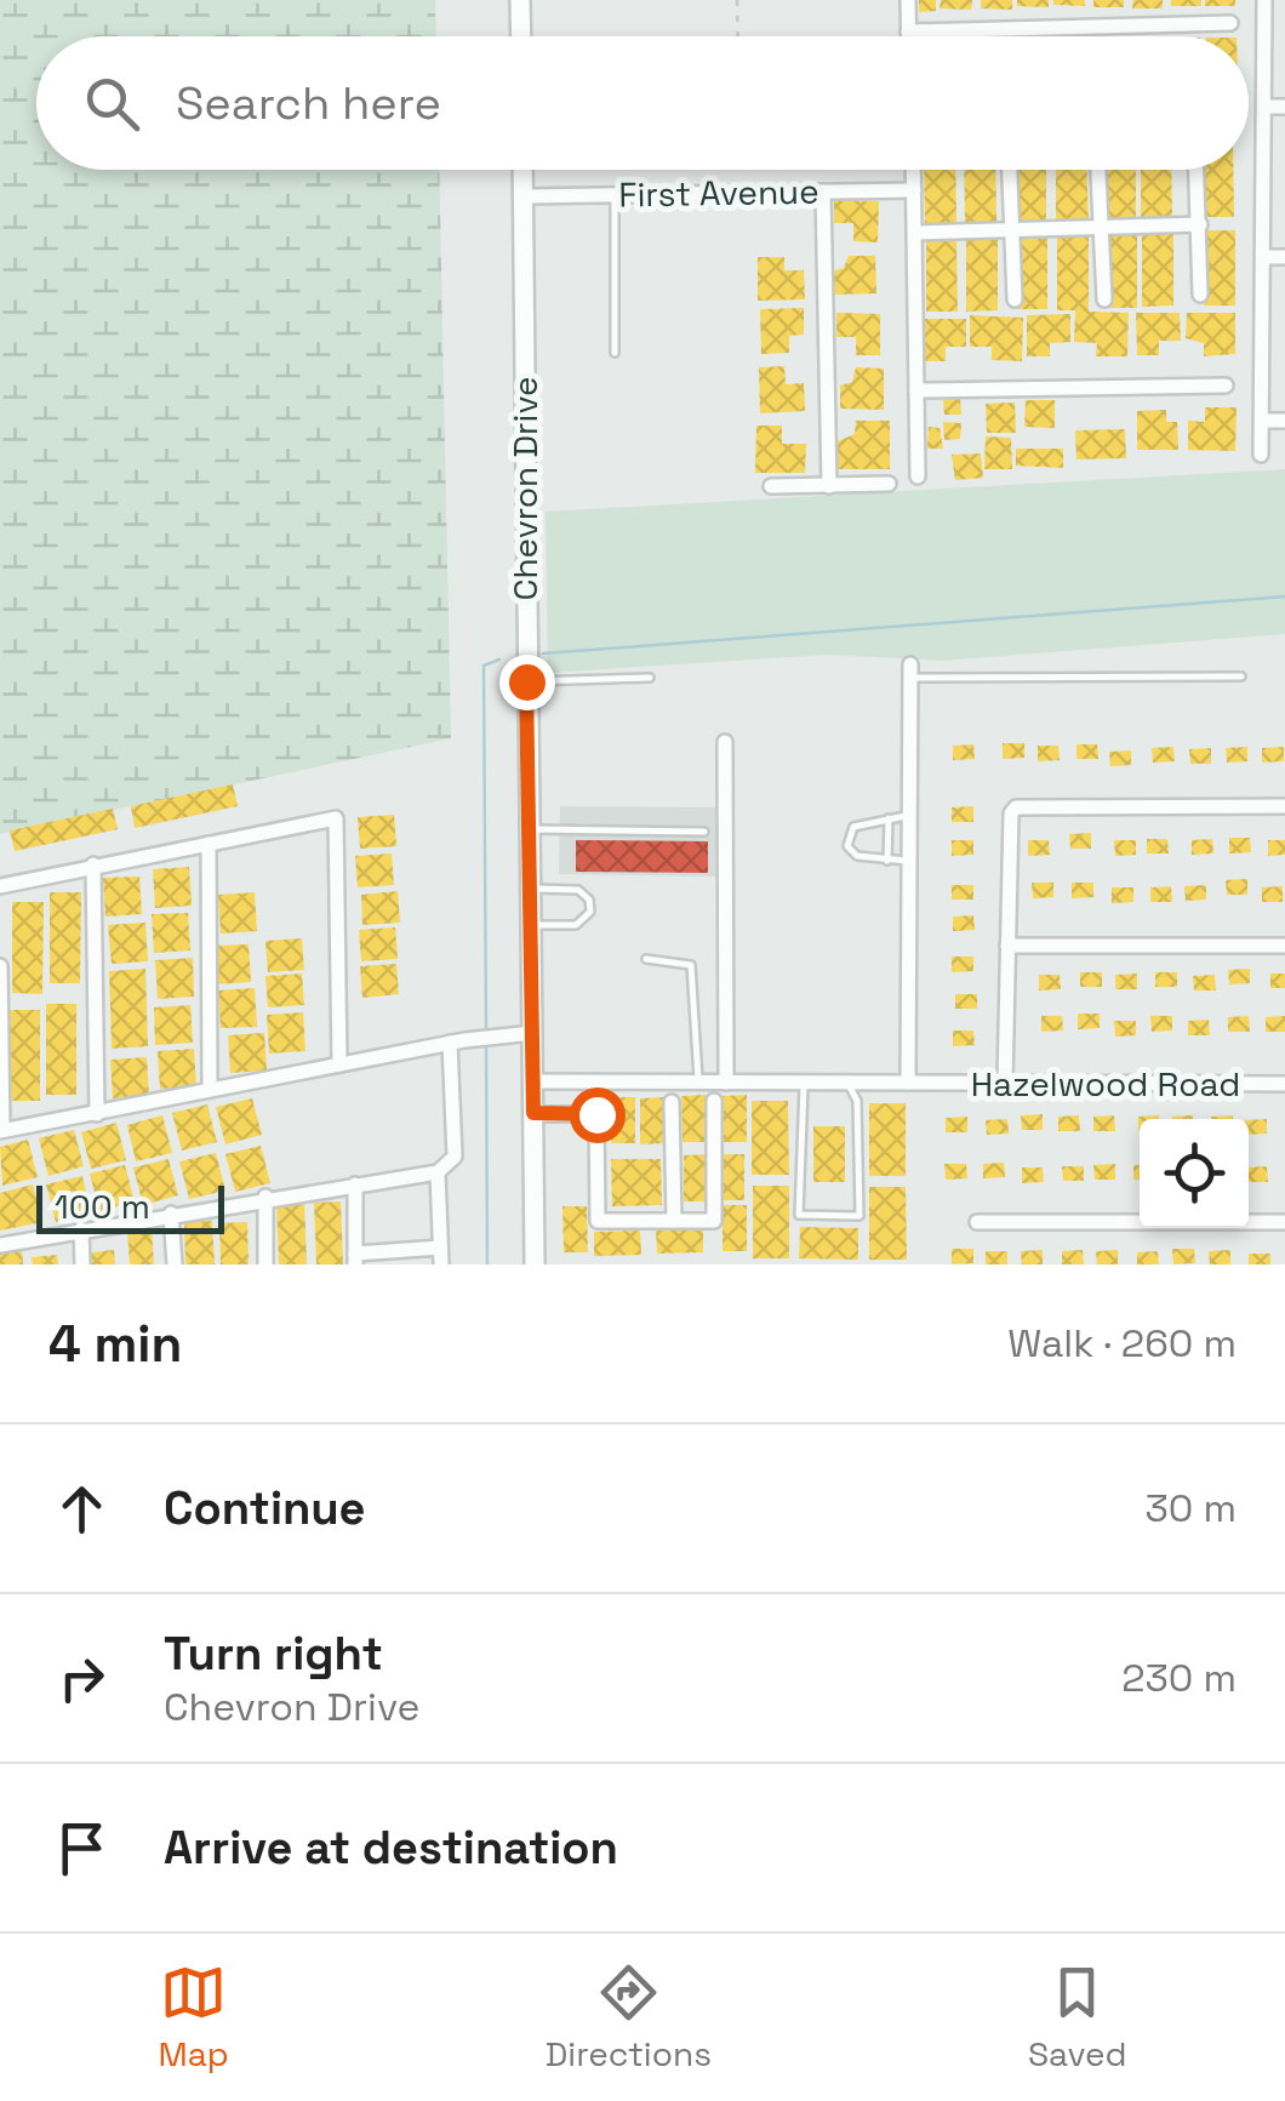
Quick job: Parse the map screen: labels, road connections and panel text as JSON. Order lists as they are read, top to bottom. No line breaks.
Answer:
{"streets":{"main road":["Chevron Drive"],"street":["First Avenue","Hazelwood Road"]},"crossings":[["First Avenue","Chevron Drive"],["Chevron Drive","Hazelwood Road"]],"scale_bar":"100 m","page":{"search":"Search here","scale":"100 m","heading":["4 min","Walk · 260 m"],"list":[["Continue","30 m"],["Turn right","Chevron Drive","230 m"],"Arrive at destination"],"nav":["Map","Directions","Saved"]}}
